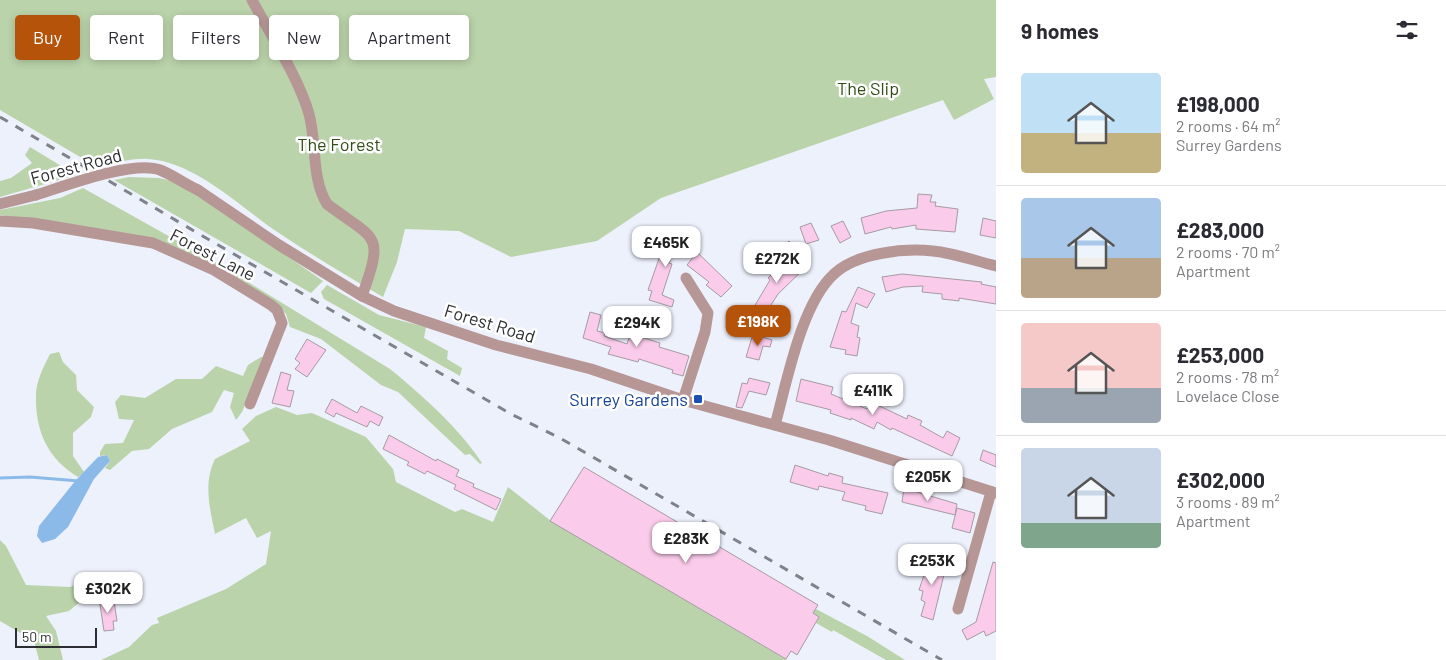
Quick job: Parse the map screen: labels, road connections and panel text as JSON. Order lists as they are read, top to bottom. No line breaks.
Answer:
{"streets":{"street":["Forest Road","Forest Lane"]},"parks":["The Slip","The Forest"],"places":{"transit":["Surrey Gardens"]},"scale_bar":"50 m","page":{"heading":"9 homes","chip":["Buy","Rent","Filters","New","Apartment"],"list":[{"name":"£198,000","note":"2 rooms · 64 m² · Surrey Gardens"},{"name":"£283,000","note":"2 rooms · 70 m² · Apartment"},{"name":"£253,000","note":"2 rooms · 78 m² · Lovelace Close"},{"name":"£302,000","note":"3 rooms · 89 m² · Apartment"}],"price":["£465K","£272K","£198K","£294K","£411K","£205K","£283K","£253K","£302K"],"scale":"50 m"}}
